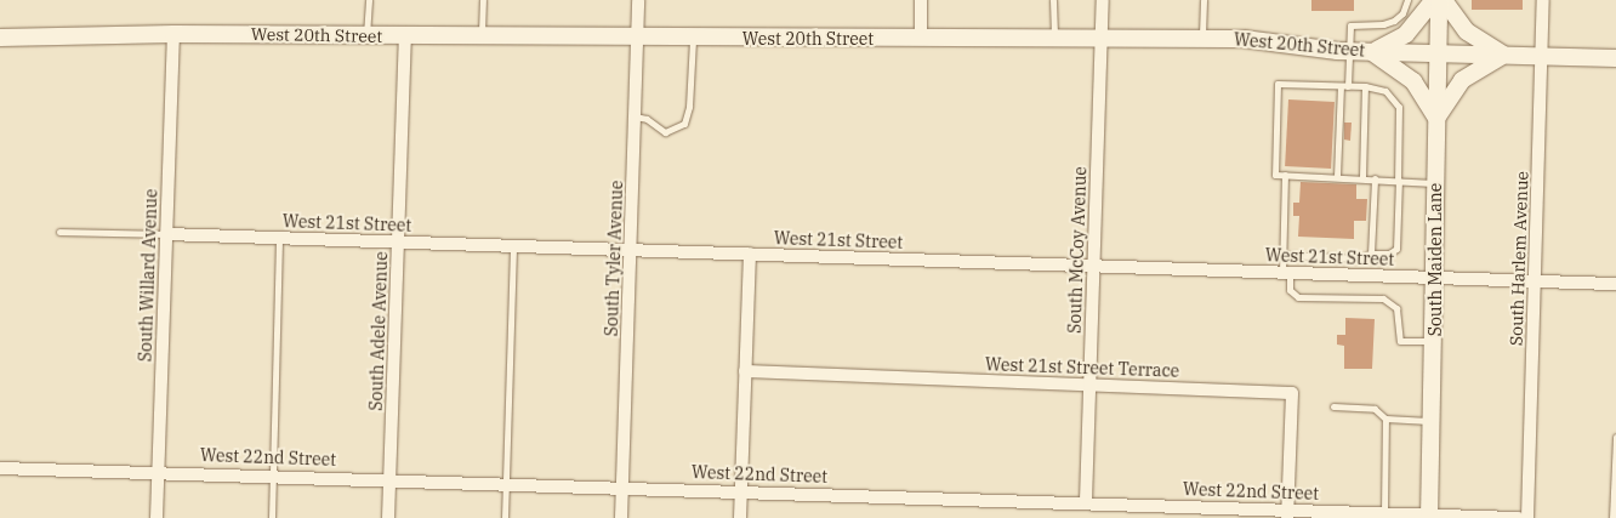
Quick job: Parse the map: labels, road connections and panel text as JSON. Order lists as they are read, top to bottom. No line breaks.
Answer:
{"streets":{"main road":["West 20th Street","South Maiden Lane"],"street":["West 21st Street","South McCoy Avenue","South Tyler Avenue","South Harlem Avenue","South Willard Avenue","South Adele Avenue","West 21st Street Terrace","West 22nd Street"]},"crossings":[["West 20th Street","South McCoy Avenue"],["West 20th Street","South Tyler Avenue"],["West 20th Street","South Harlem Avenue"],["West 20th Street","South Maiden Lane"],["West 20th Street","South Willard Avenue"],["West 20th Street","South Adele Avenue"],["West 21st Street","South McCoy Avenue"],["West 21st Street","South Tyler Avenue"],["West 21st Street","South Harlem Avenue"],["West 21st Street","South Maiden Lane"],["West 21st Street","South Willard Avenue"],["West 21st Street","South Adele Avenue"],["South McCoy Avenue","West 21st Street Terrace"],["South McCoy Avenue","West 22nd Street"],["South Tyler Avenue","West 22nd Street"],["South Maiden Lane","West 22nd Street"],["South Willard Avenue","West 22nd Street"],["South Adele Avenue","West 22nd Street"],["West 21st Street Terrace","West 22nd Street"]]}
